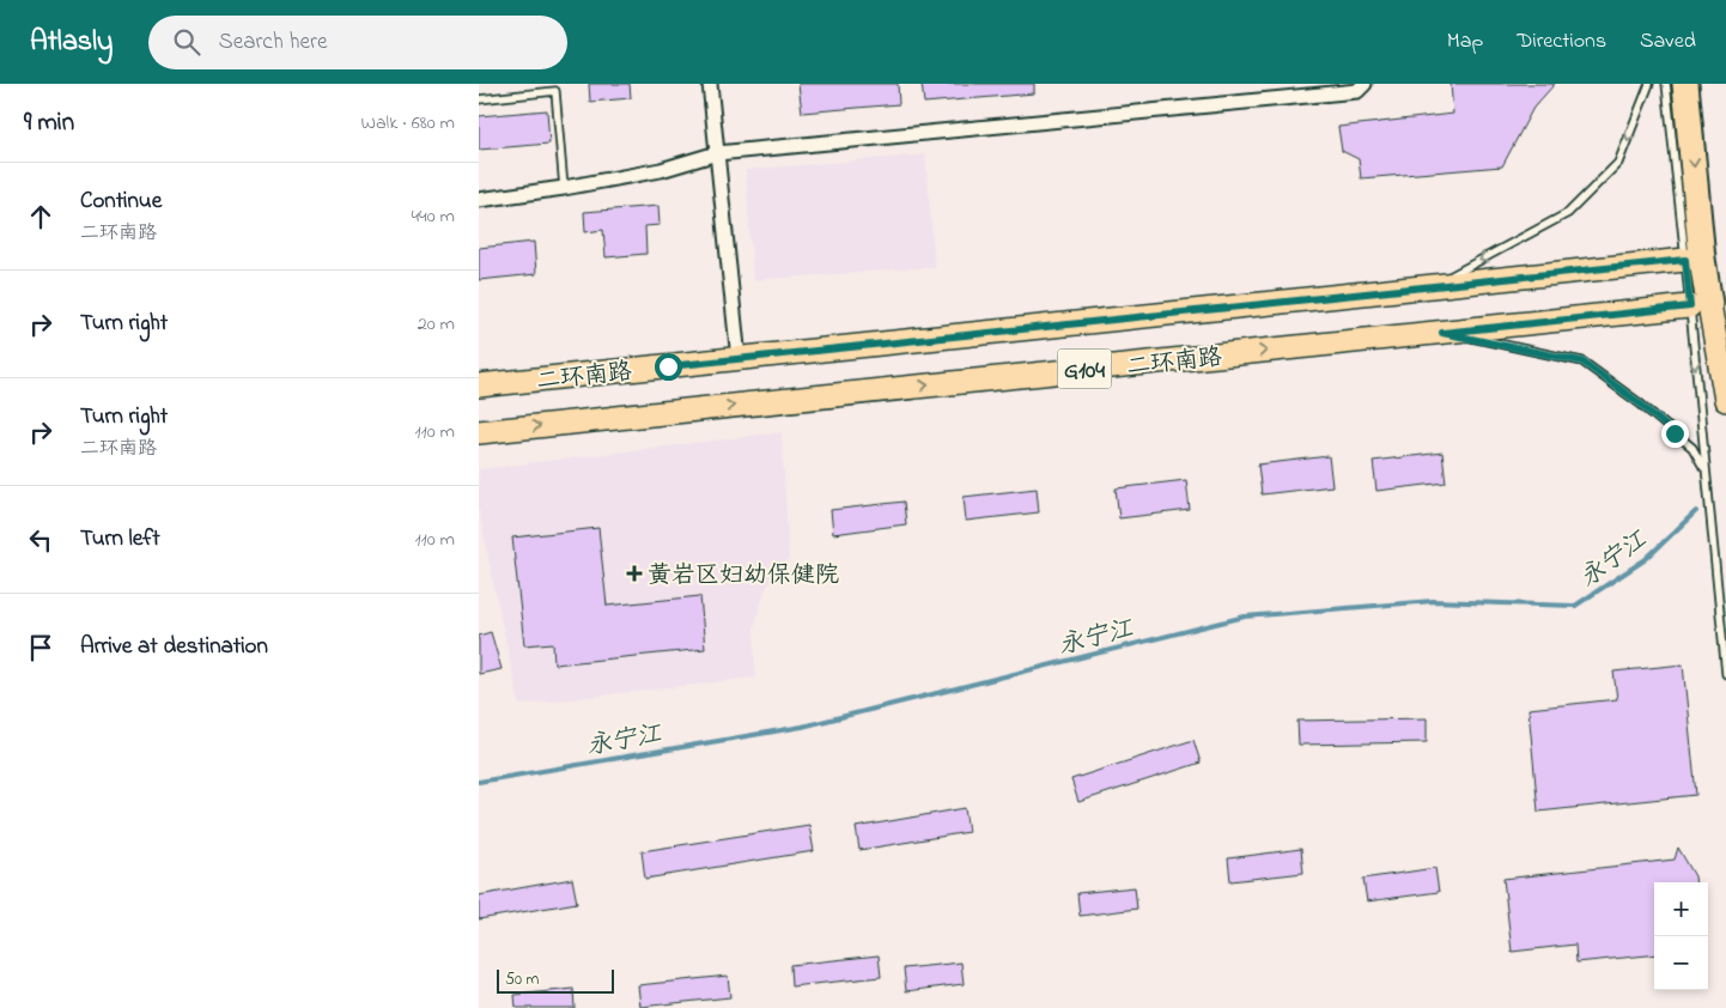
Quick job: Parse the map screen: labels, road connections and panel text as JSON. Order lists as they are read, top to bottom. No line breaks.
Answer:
{"streets":{"main road":["二环南路","G104"]},"water":["永宁江"],"places":{"health":["黄岩区妇幼保健院"]},"scale_bar":"50 m","page":{"header":"Atlasly","search":"Search here","nav":["Map","Directions","Saved"],"heading":["9 min","Walk · 680 m"],"list":[["Continue","二环南路","440 m"],["Turn right","20 m"],["Turn right","二环南路","110 m"],["Turn left","110 m"],"Arrive at destination"],"map_buttons":["+","−"],"scale":"50 m"}}
